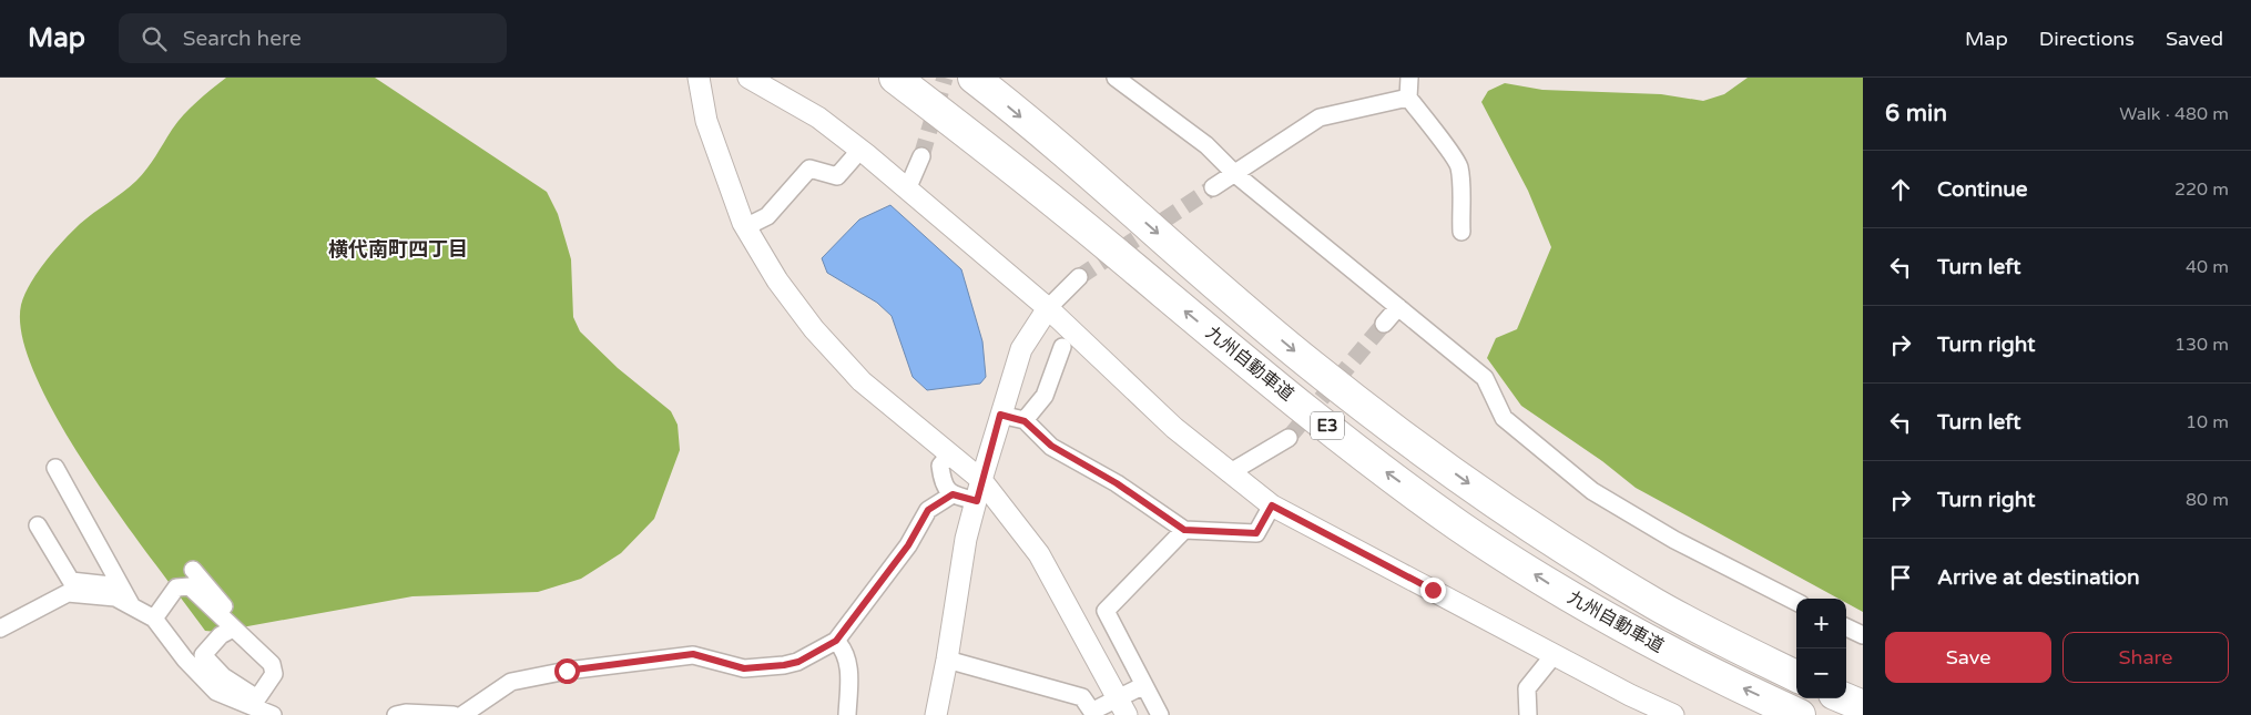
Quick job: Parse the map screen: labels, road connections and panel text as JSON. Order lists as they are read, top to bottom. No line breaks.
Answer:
{"streets":{"highway":["九州自動車道","E3"]},"districts":["横代南町四丁目"],"page":{"header":"Map","search":"Search here","nav":["Map","Directions","Saved"],"heading":["6 min","Walk · 480 m"],"list":[["Continue","220 m"],["Turn left","40 m"],["Turn right","130 m"],["Turn left","10 m"],["Turn right","80 m"],"Arrive at destination"],"map_buttons":["+","−"],"buttons":["Save","Share"]}}
